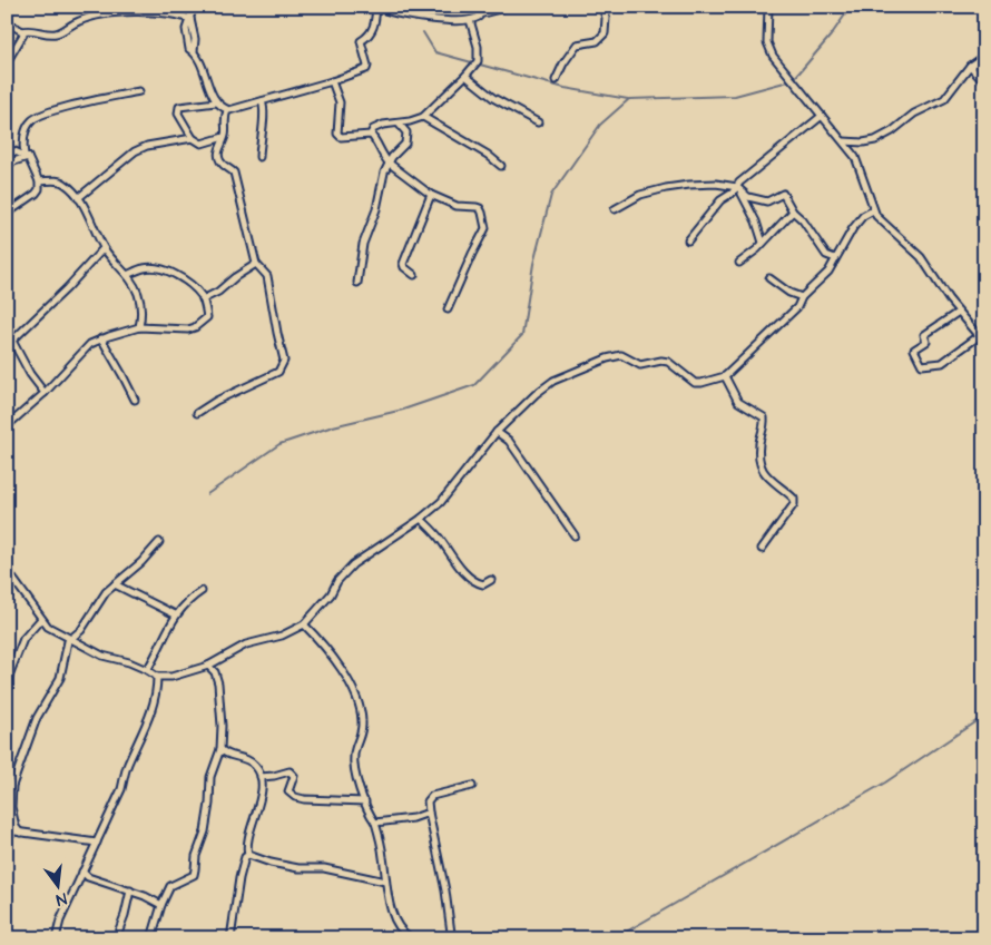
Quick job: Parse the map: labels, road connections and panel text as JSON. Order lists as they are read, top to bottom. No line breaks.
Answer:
{"north":"bottom"}
